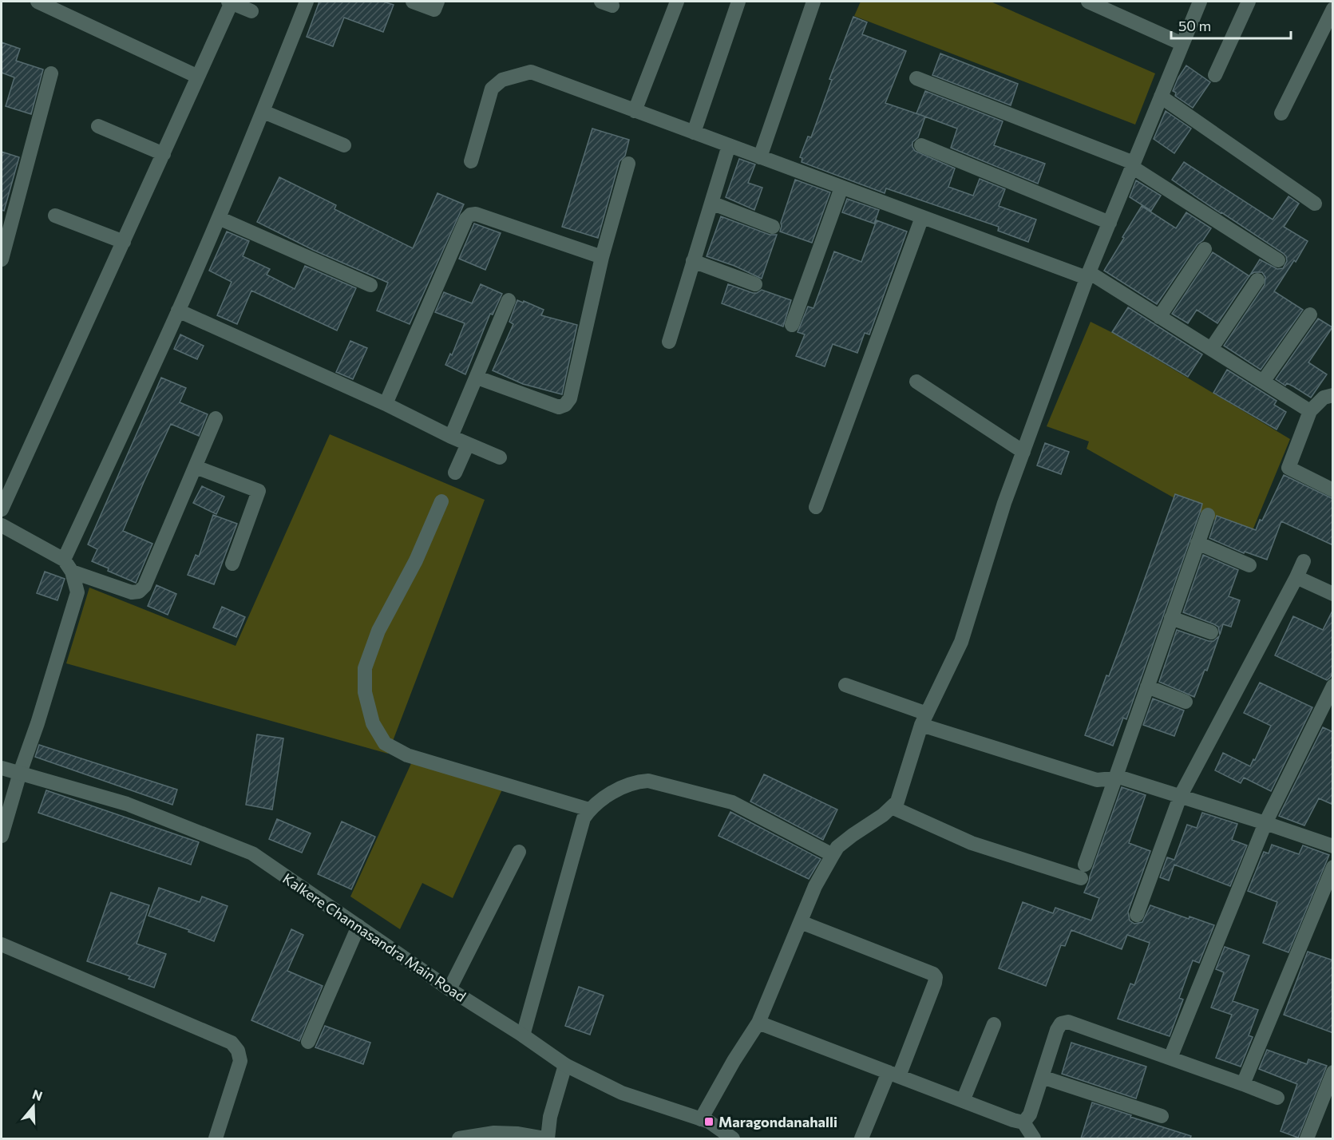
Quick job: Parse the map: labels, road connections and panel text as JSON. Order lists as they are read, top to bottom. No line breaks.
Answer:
{"streets":{"street":["Kalkere Channasandra Main Road"]},"places":{"transit":["Maragondanahalli"]},"scale_bar":"50 m","north":"top"}
